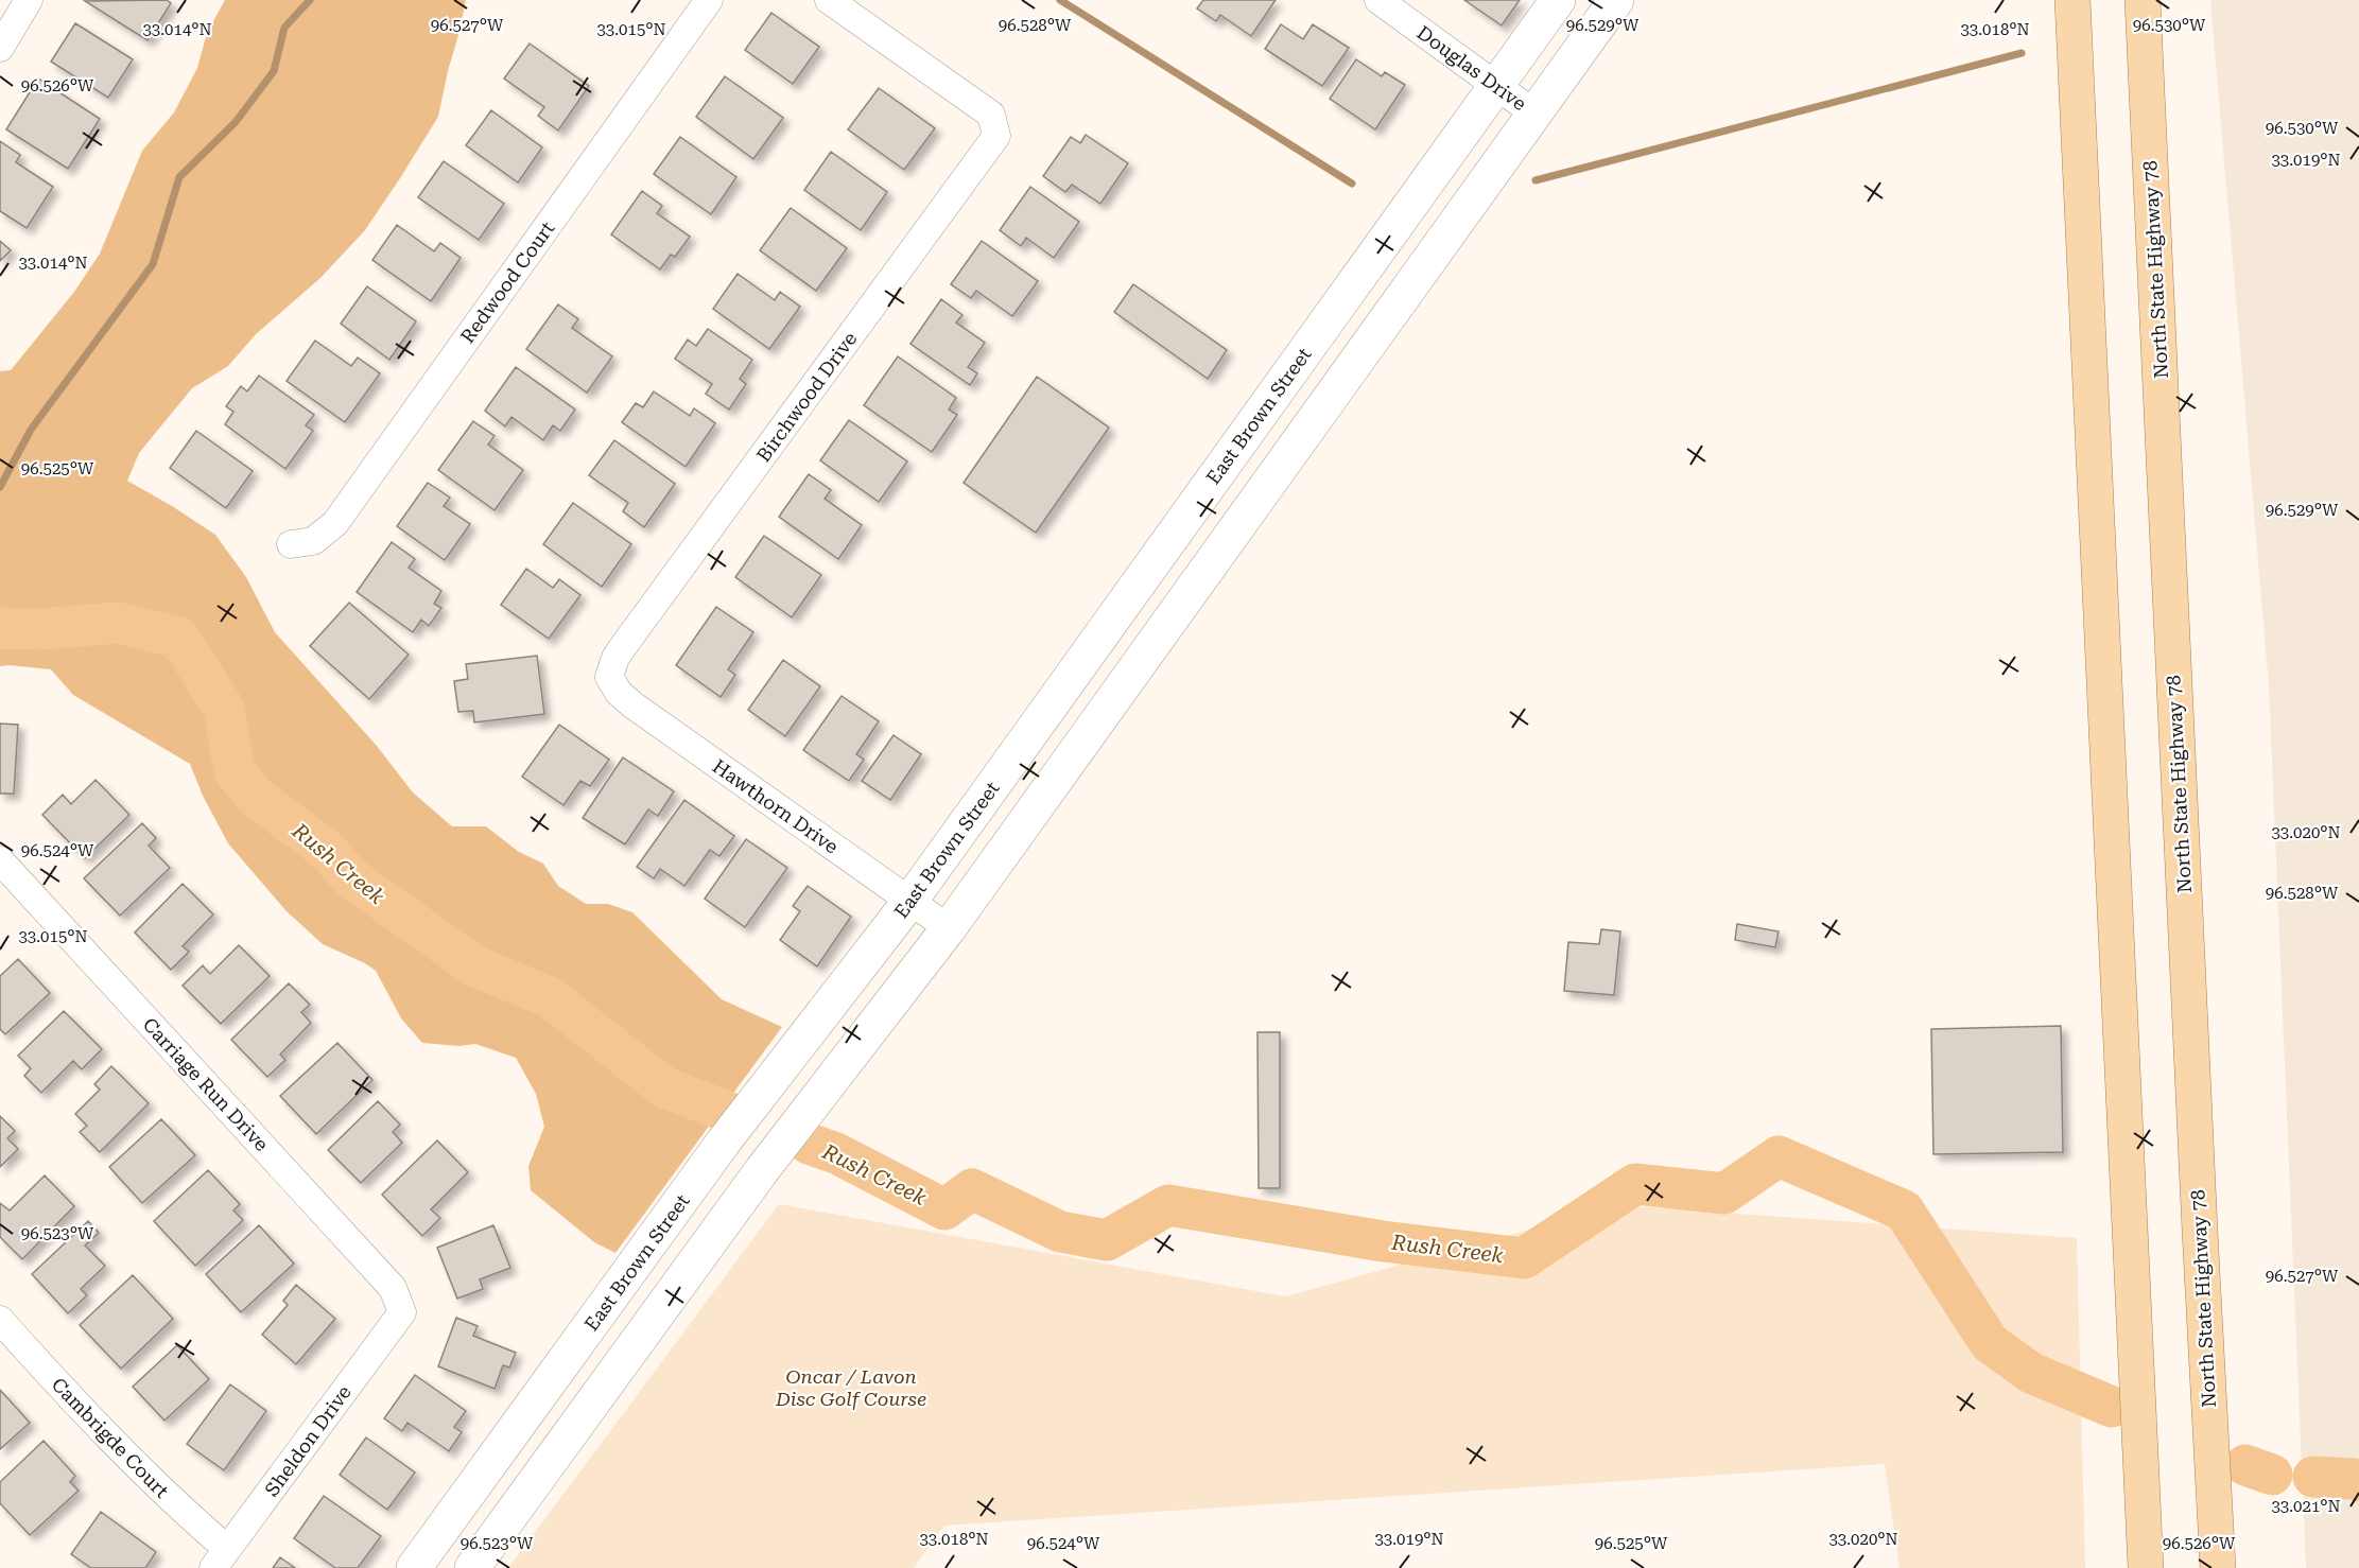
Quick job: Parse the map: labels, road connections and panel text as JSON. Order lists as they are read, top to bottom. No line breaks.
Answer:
{"streets":{"main road":["North State Highway 78","East Brown Street"],"street":["Douglas Drive","Redwood Court","Birchwood Drive","Hawthorn Drive","Carriage Run Drive","Cambrigde Court","Sheldon Drive"]},"crossings":[["Douglas Drive","East Brown Street"],["Birchwood Drive","Hawthorn Drive"],["East Brown Street","Hawthorn Drive"],["Carriage Run Drive","Sheldon Drive"],["Cambrigde Court","Sheldon Drive"]],"water":["Rush Creek"],"parks":["Oncar / Lavon Disc Golf Course"],"coordinates":["96.527°W","96.528°W","96.529°W","96.530°W","33.014°N","33.015°N","33.018°N","96.526°W","33.019°N","96.525°W","33.020°N","96.524°W","96.523°W","33.021°N"]}
